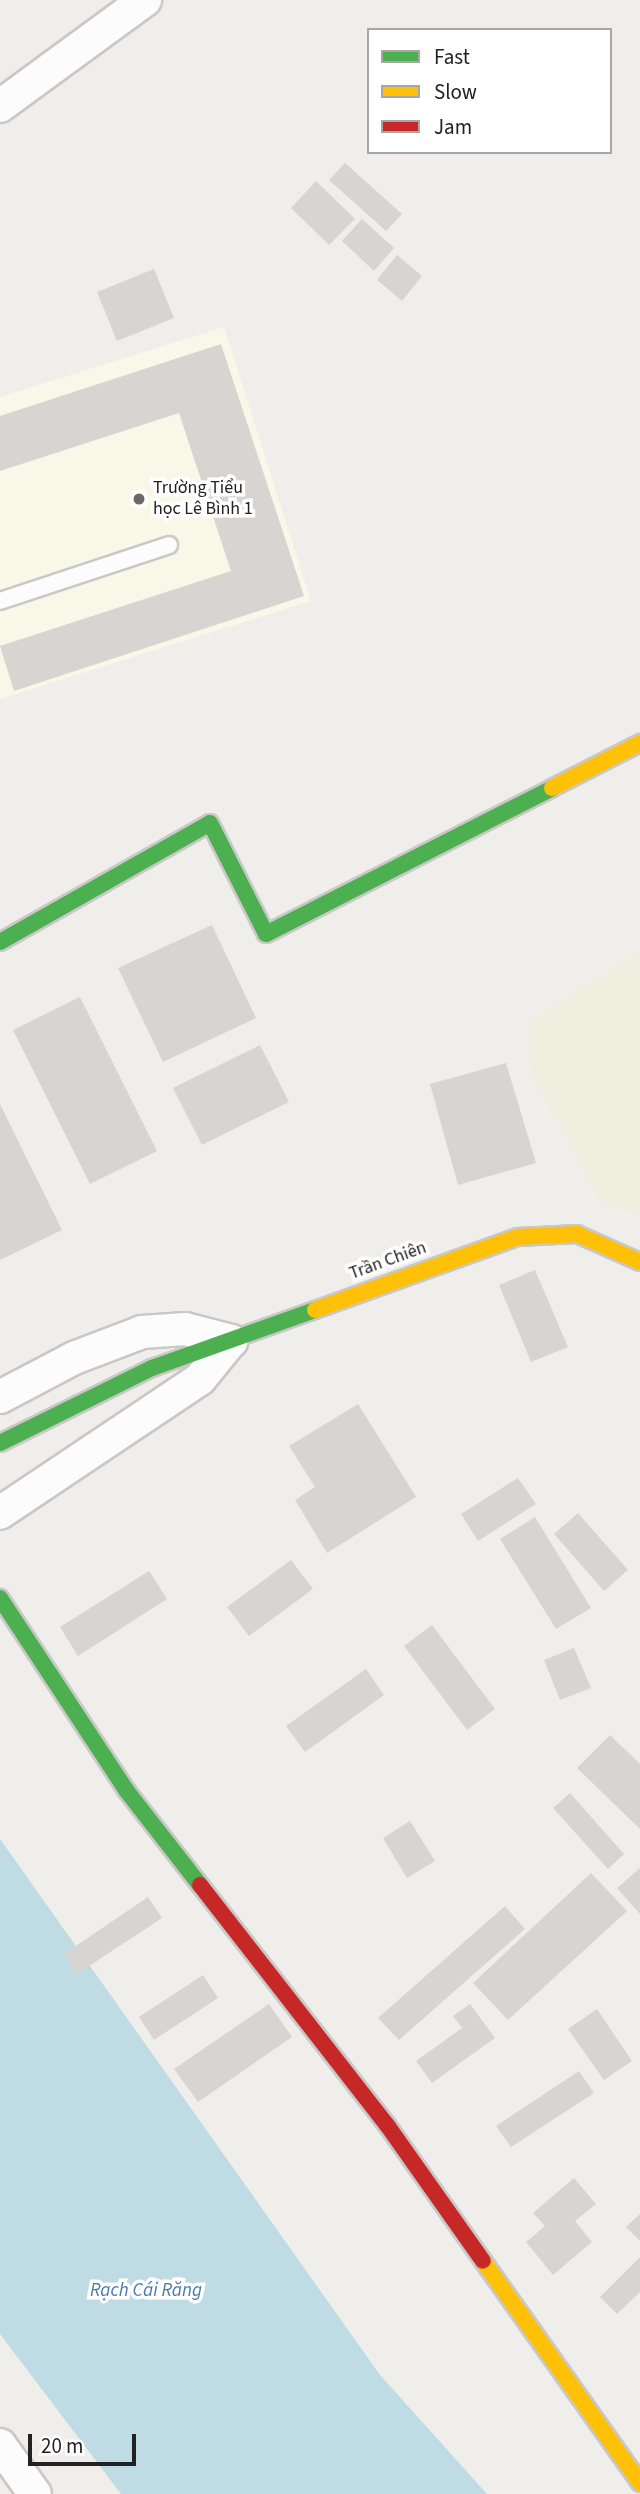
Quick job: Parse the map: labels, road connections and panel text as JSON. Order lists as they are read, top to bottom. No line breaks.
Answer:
{"streets":{"street":["Trần Chiên"]},"water":["Rạch Cái Răng"],"places":["Trường Tiểu học Lê Bình 1"],"legend":["Fast","Slow","Jam"],"scale_bar":"20 m"}
